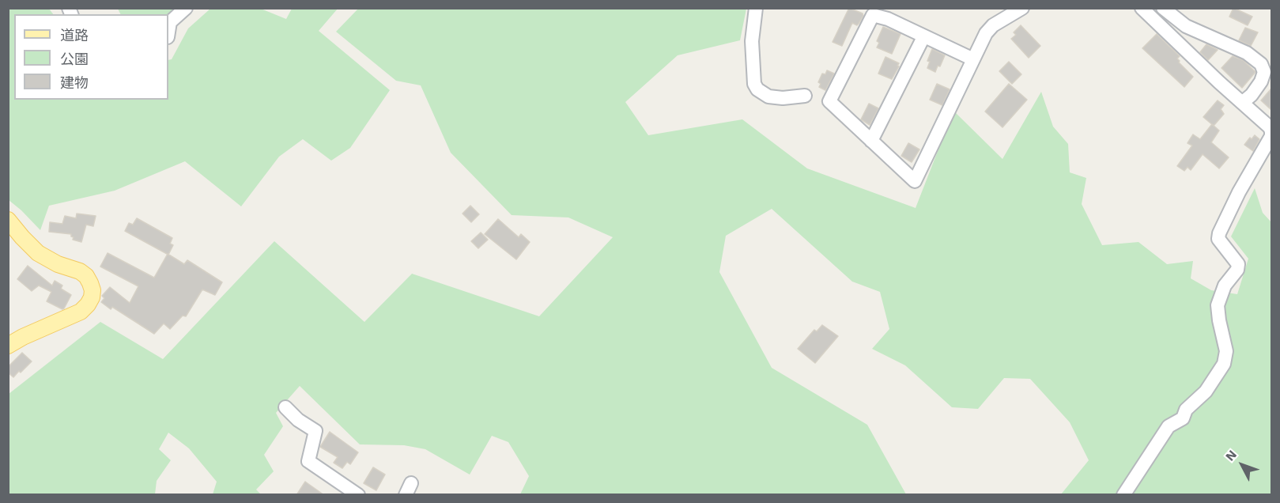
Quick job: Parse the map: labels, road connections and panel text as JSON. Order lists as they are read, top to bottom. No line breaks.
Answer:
{"legend":["道路","公園","建物"],"north":"top left"}
